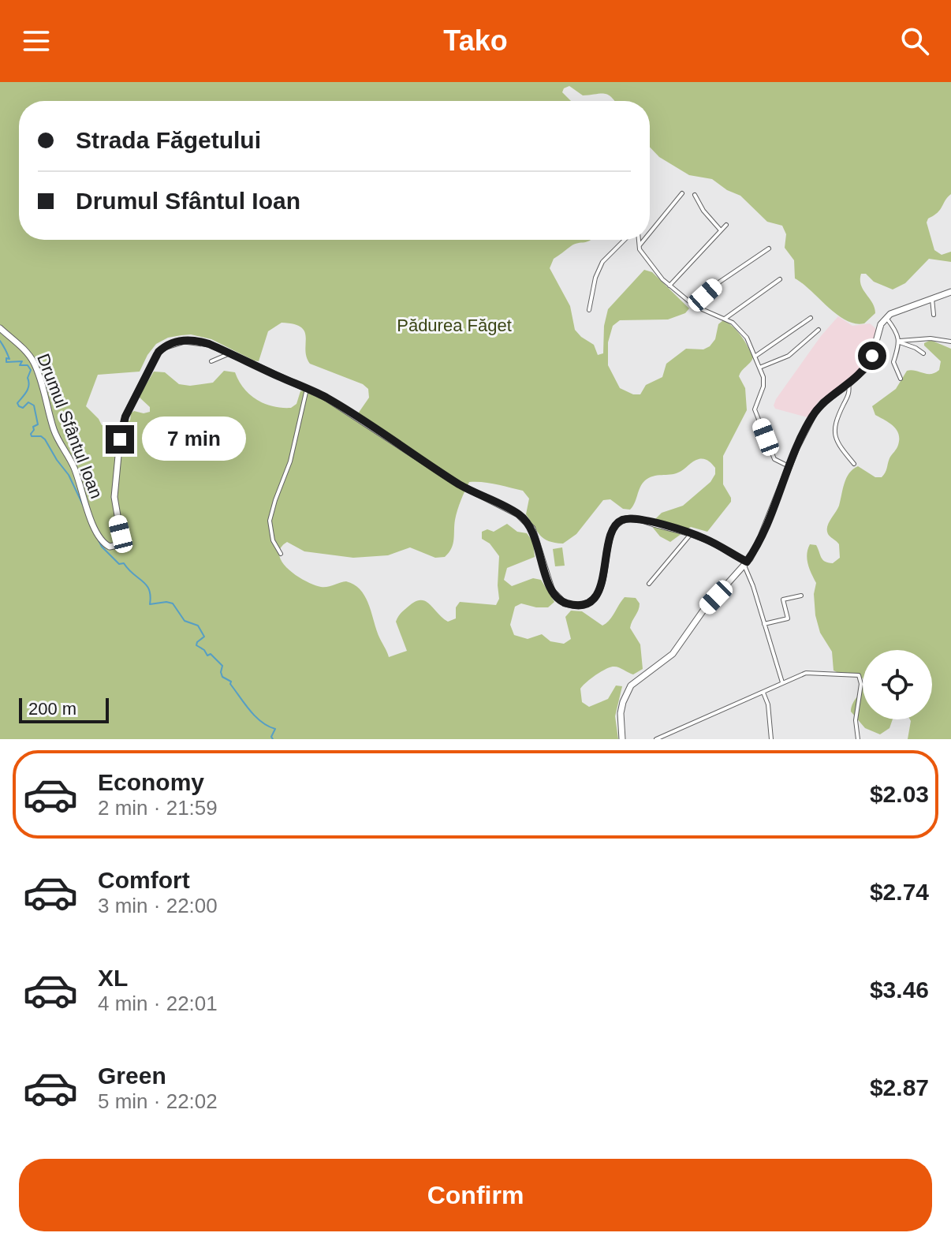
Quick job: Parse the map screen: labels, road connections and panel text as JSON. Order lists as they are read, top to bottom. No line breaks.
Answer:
{"streets":{"main road":["Drumul Sfântul Ioan"]},"parks":["Pădurea Făget"],"scale_bar":"200 m","page":{"header":"Tako","banner":["Strada Făgetului","Drumul Sfântul Ioan"],"bubble":"7 min","scale":"200 m","list":[{"name":"Economy","note":"2 min · 21:59","value":"$2.03"},{"name":"Comfort","note":"3 min · 22:00","value":"$2.74"},{"name":"XL","note":"4 min · 22:01","value":"$3.46"},{"name":"Green","note":"5 min · 22:02","value":"$2.87"}],"buttons":"Confirm"}}
